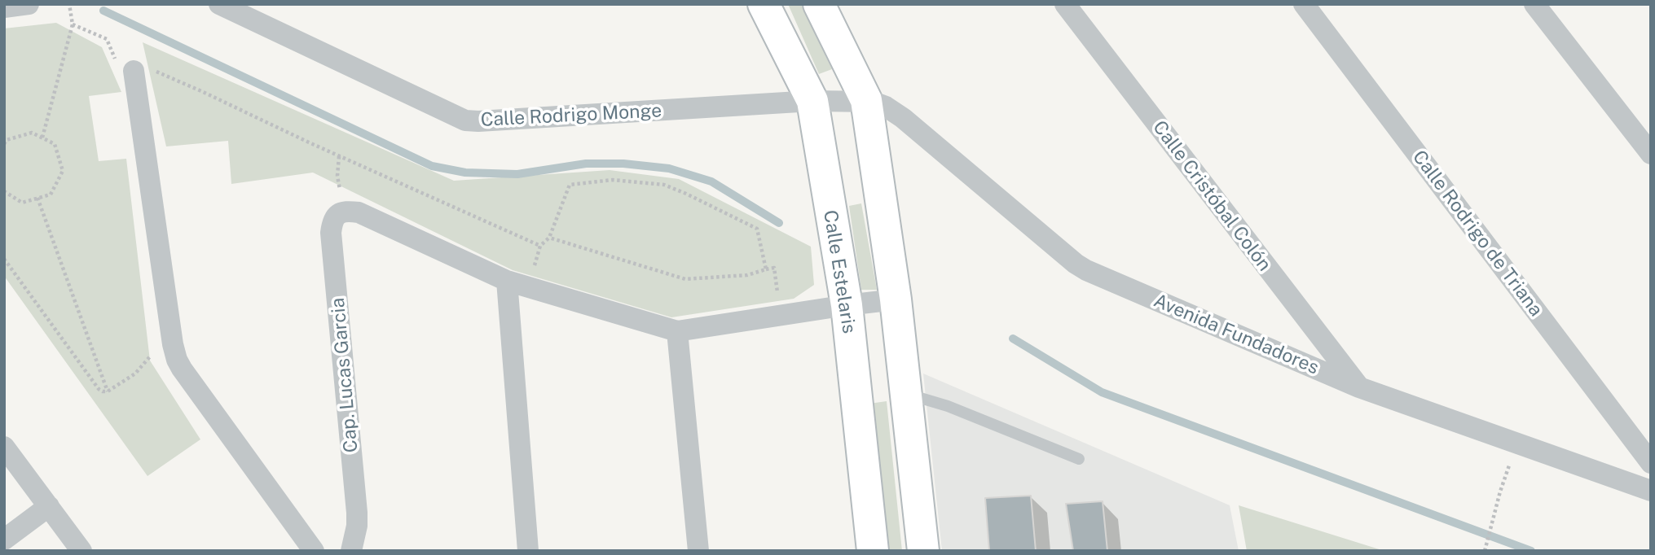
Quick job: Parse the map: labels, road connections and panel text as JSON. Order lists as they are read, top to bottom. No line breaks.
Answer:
{"streets":{"street":["Calle Rodrigo Monge","Calle Cristóbal Colón","Calle Rodrigo de Triana","Calle Estelaris","Avenida Fundadores","Cap. Lucas Garcia"]},"crossings":[["Calle Rodrigo Monge","Calle Estelaris"],["Calle Rodrigo Monge","Avenida Fundadores"],["Calle Cristóbal Colón","Avenida Fundadores"]]}
